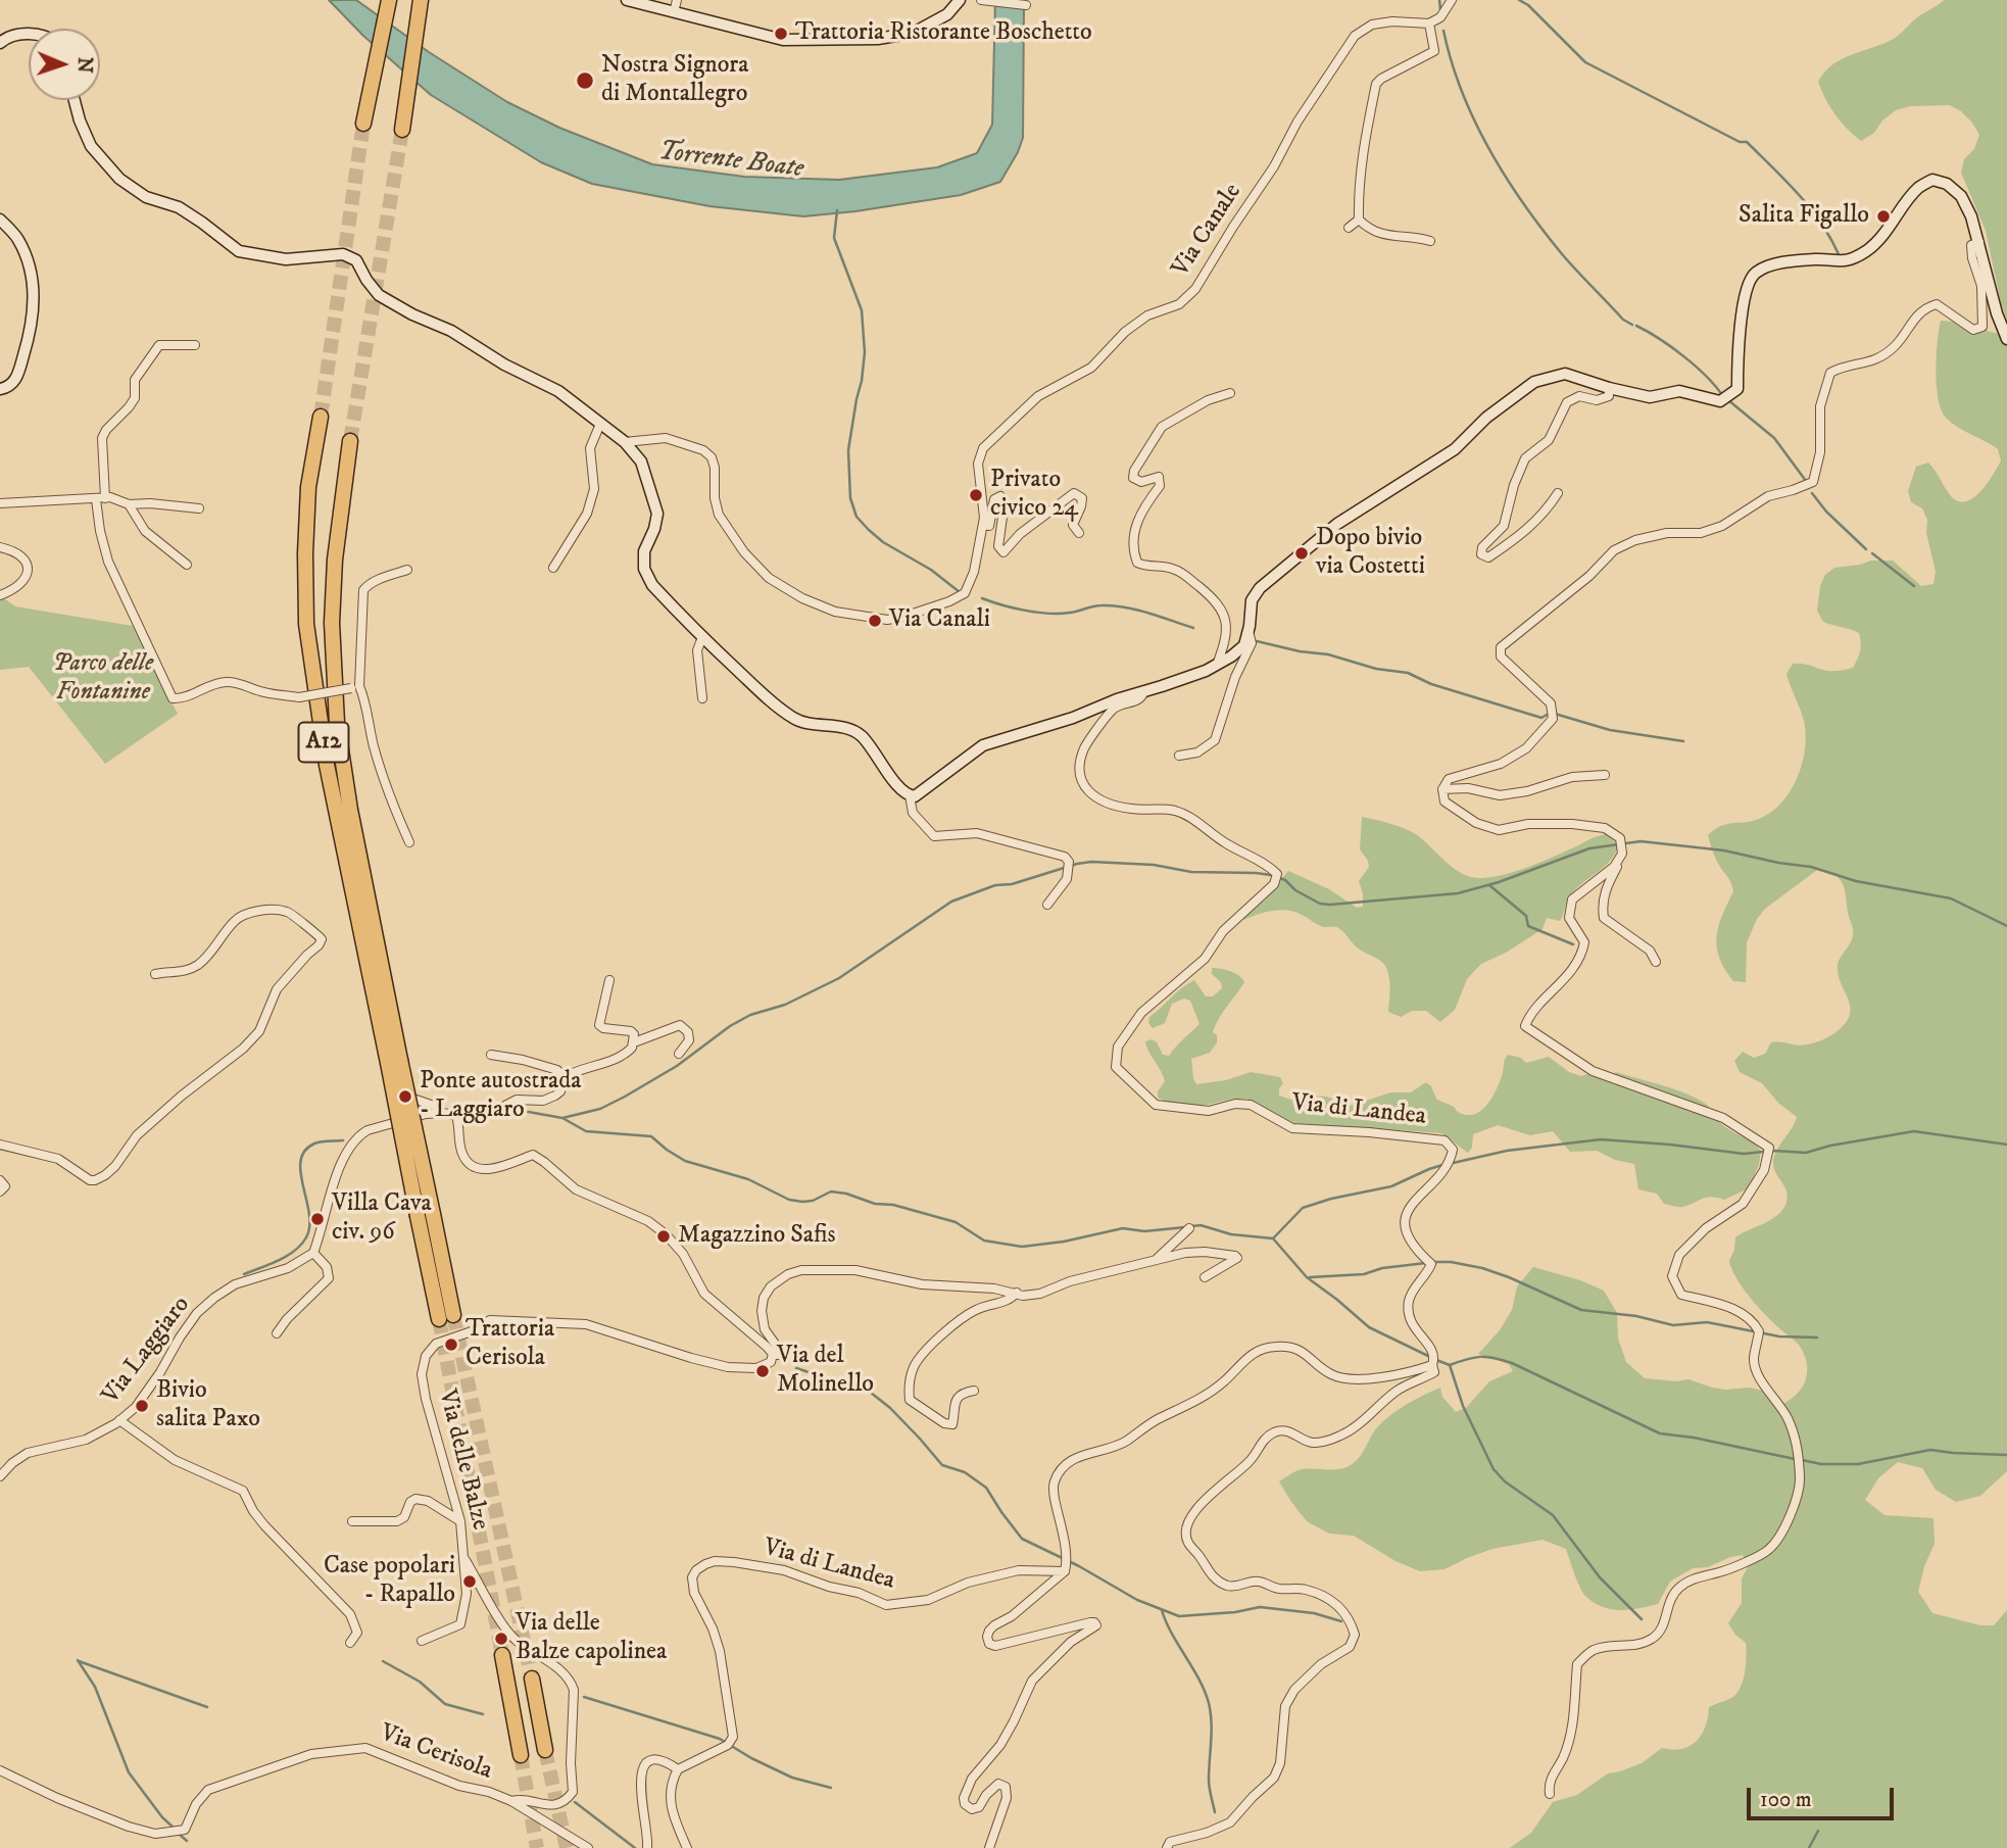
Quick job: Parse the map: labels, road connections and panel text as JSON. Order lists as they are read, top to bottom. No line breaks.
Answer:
{"streets":{"highway":["A12"],"street":["Via Canale","Via di Landea","Via Laggiaro","Via delle Balze","Via Cerisola"]},"crossings":[["Via delle Balze","Via Cerisola"]],"water":["Torrente Boate"],"parks":["Parco delle Fontanine"],"places":["Trattoria Ristorante Boschetto","Nostra Signora di Montallegro","Salita Figallo","Privato civico 24","Dopo bivio via Costetti","Via Canali","Ponte autostrada - Laggiaro","Villa Cava civ. 96","Magazzino Safis","Trattoria Cerisola","Via del Molinello","Bivio salita Paxo","Case popolari - Rapallo","Via delle Balze capolinea"],"scale_bar":"100 m","north":"right"}
